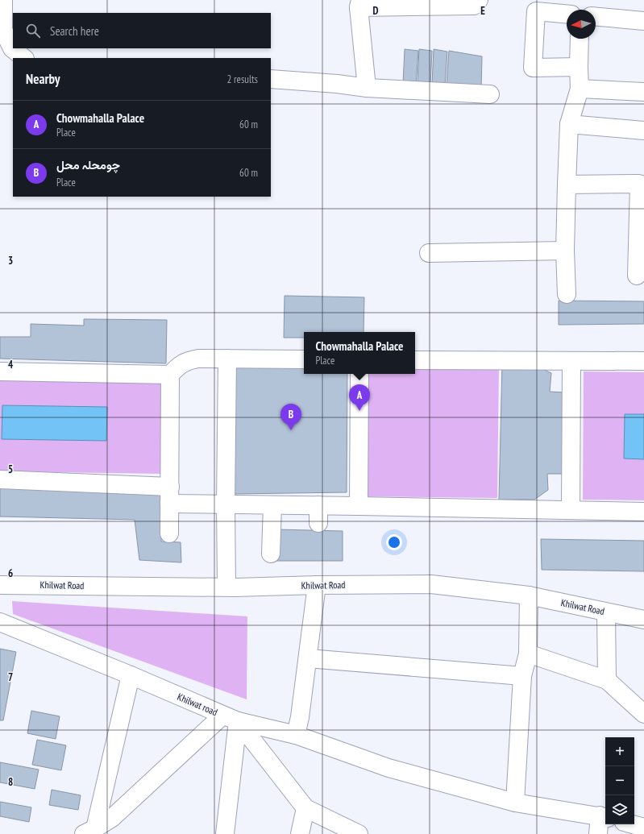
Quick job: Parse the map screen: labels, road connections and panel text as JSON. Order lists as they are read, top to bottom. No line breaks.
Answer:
{"streets":{"street":["Khilwat Road","Khilwat road"]},"north":"left","page":{"search":"Search here","heading":["Nearby","2 results"],"list":[{"mark":"A","name":"Chowmahalla Palace","note":"Place","value":"60 m"},{"mark":"B","name":"چومحلہ محل","note":"Place","value":"60 m"}],"popup":["Chowmahalla Palace","Place"],"pins":["A","B"],"map_buttons":["+","−"]},"grid":{"columns":["D","E"],"rows":["3","4","5","6","7","8"]}}
